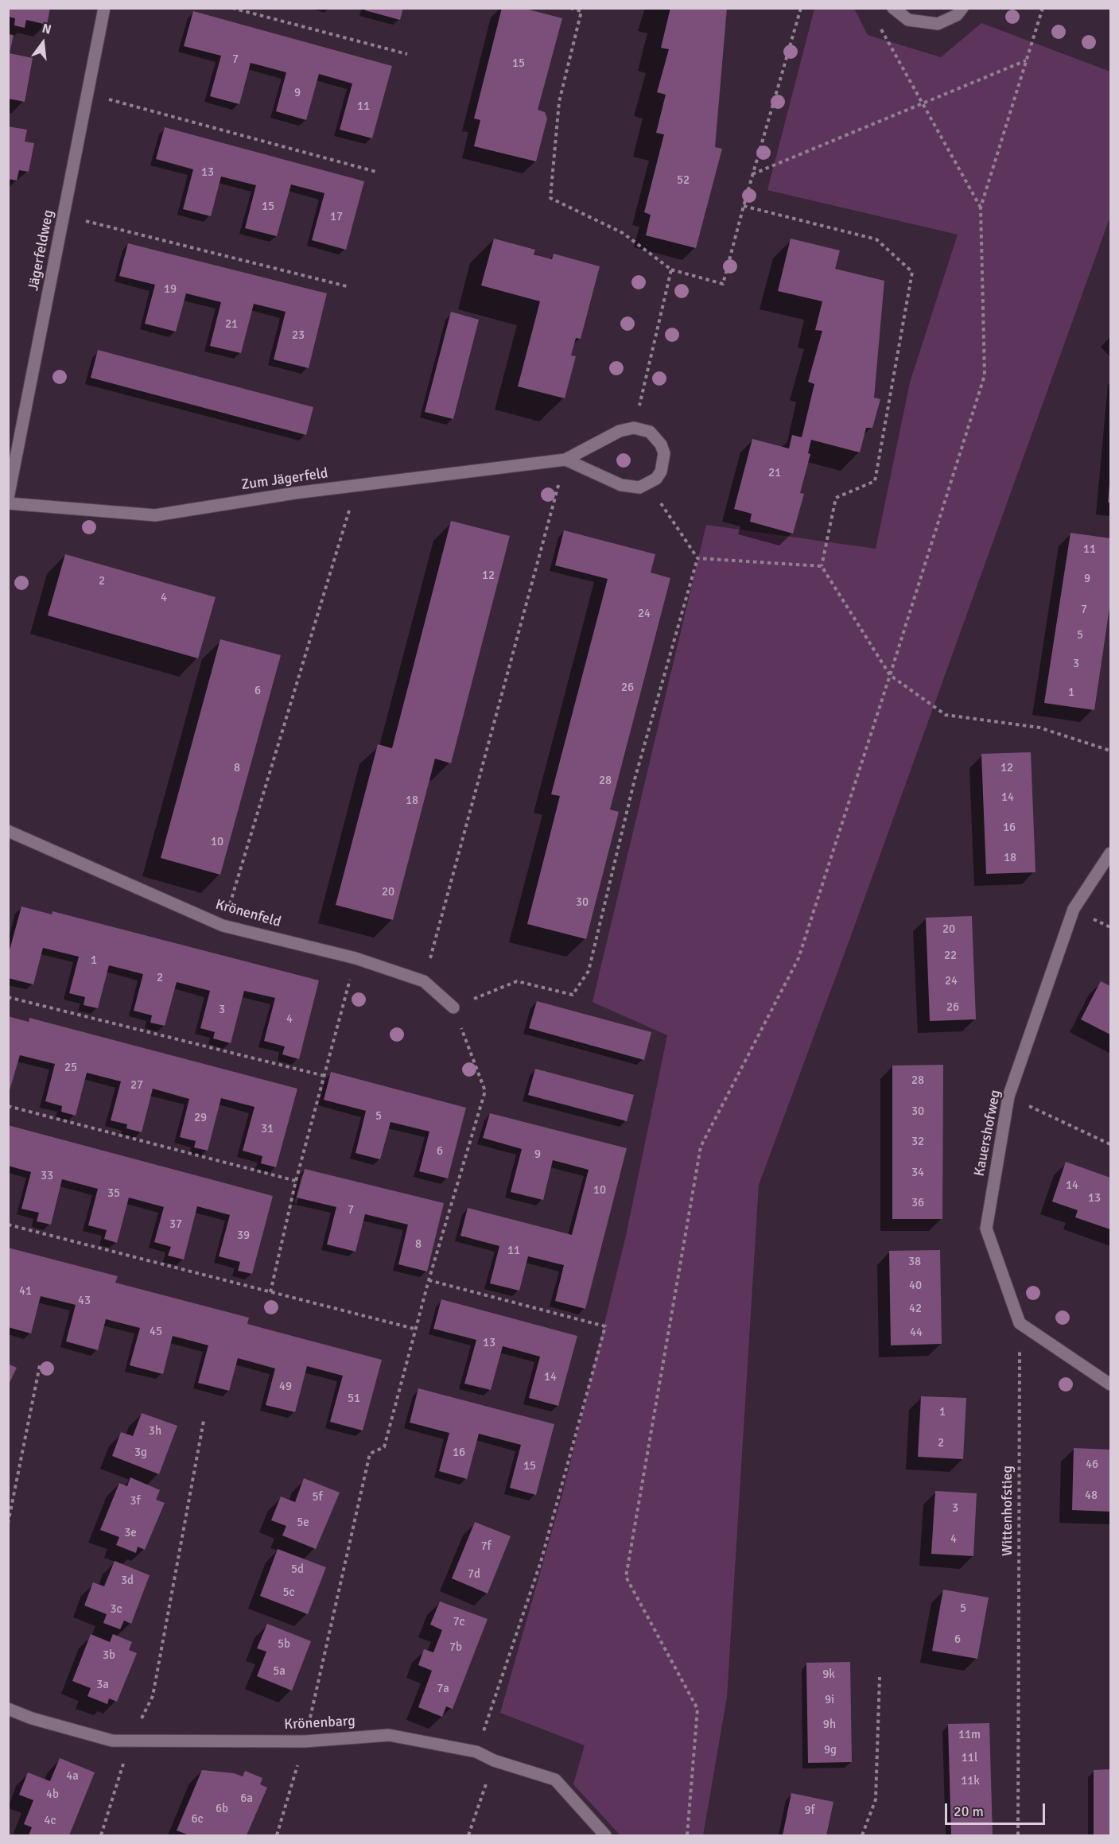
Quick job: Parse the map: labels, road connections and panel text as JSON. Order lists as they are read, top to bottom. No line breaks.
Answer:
{"streets":{"street":["Jägerfeldweg","Zum Jägerfeld","Krönenfeld","Kauershofweg","Krönenbarg"],"path":["Wittenhofstieg"]},"crossings":[["Kauershofweg","Wittenhofstieg"]],"house_numbers":["7","15","9","11","13","52","15","17","19","21","23","21","11","12","9","2","4","7","24","5","3","26","6","1","8","12","28","14","18","16","10","18","20","30","20","22","1","2","24","26","3","4","25","28","27","30","5","29","31","32","6","9","34","33","14","10","35","13","36","7","37","39","8","11","38","40","41","43","42","45","44","13","14","49","51","1","3h","2","3g","16","46","15","48","5f","3f","3","5e","3e","4","7f","5d","7d","3d","5c","5","3c","7c","6","5b","7b","3b","5a","9k","3a","7a","9i","9h","11m","9g","11l","4a","11k","4b","6a","6b","9f","6c","4c"],"scale_bar":"20 m","north":"top"}
